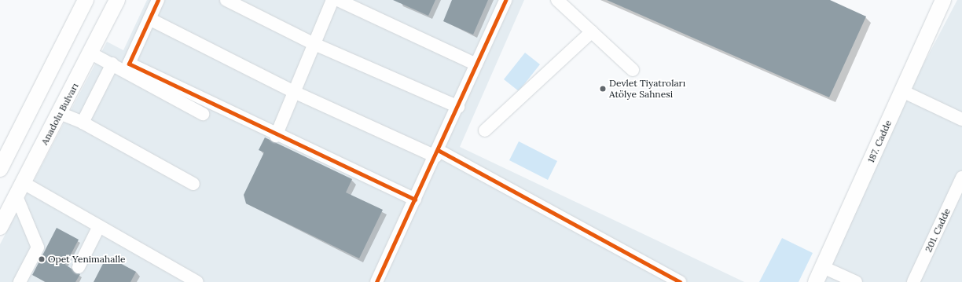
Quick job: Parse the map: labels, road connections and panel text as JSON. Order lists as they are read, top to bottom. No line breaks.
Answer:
{"streets":{"main road":["Anadolu Bulvarı","187. Cadde"],"street":["201. Cadde"]},"places":["Devlet Tiyatroları Atölye Sahnesi","Opet Yenimahalle"]}
